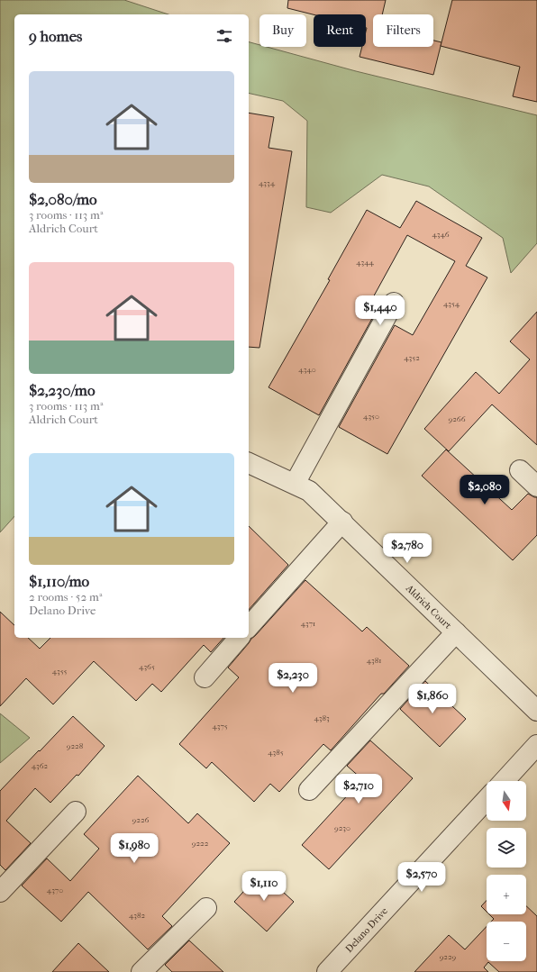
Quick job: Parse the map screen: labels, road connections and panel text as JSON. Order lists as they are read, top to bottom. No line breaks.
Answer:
{"streets":{"street":["Aldrich Court","Delano Drive"]},"house_numbers":["4334","4346","4344","4354","4352","4340","4350","9266","4371","4381","4365","4355","4383","4375","9228","4385","4362","9226","9230","9222","4370","4382","9229"],"north":"bottom","page":{"chip":["Buy","Rent","Filters"],"heading":"9 homes","list":[{"name":"$2,080/mo","note":"3 rooms · 113 m² · Aldrich Court"},{"name":"$2,230/mo","note":"3 rooms · 113 m² · Aldrich Court"},{"name":"$1,110/mo","note":"2 rooms · 52 m² · Delano Drive"}],"price":["$1,440","$2,080","$2,780","$2,230","$1,860","$2,710","$1,980","$2,570","$1,110"],"map_buttons":["+","−"]}}
